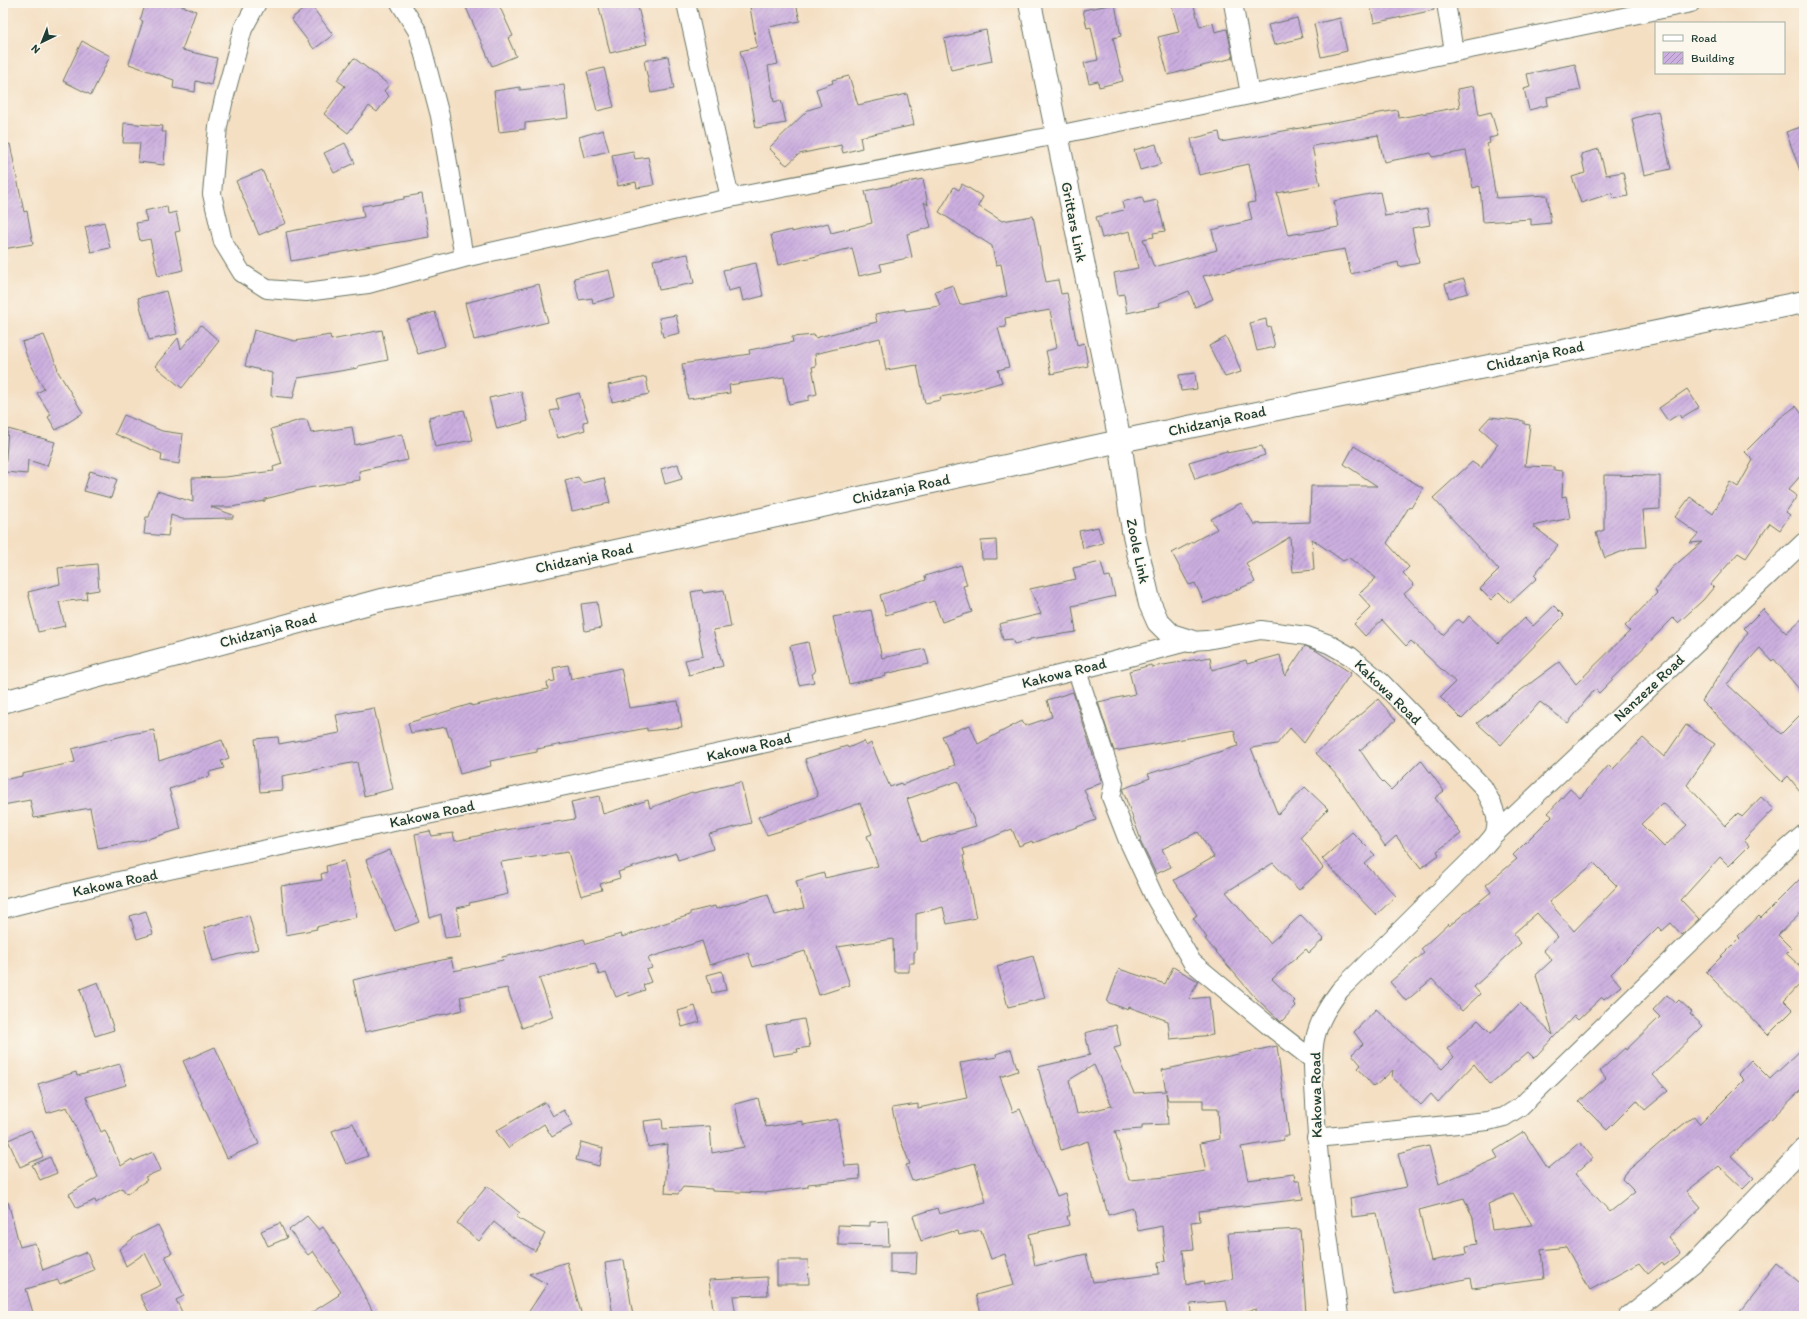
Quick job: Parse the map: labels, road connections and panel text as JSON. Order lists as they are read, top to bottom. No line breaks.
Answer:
{"streets":{"street":["Grittars Link","Chidzanja Road","Zoole Link","Kakowa Road","Nanzeze Road"]},"crossings":[["Grittars Link","Chidzanja Road"],["Grittars Link","Zoole Link"],["Chidzanja Road","Zoole Link"],["Zoole Link","Kakowa Road"],["Kakowa Road","Nanzeze Road"]],"legend":["Road","Building"],"north":"bottom left"}
